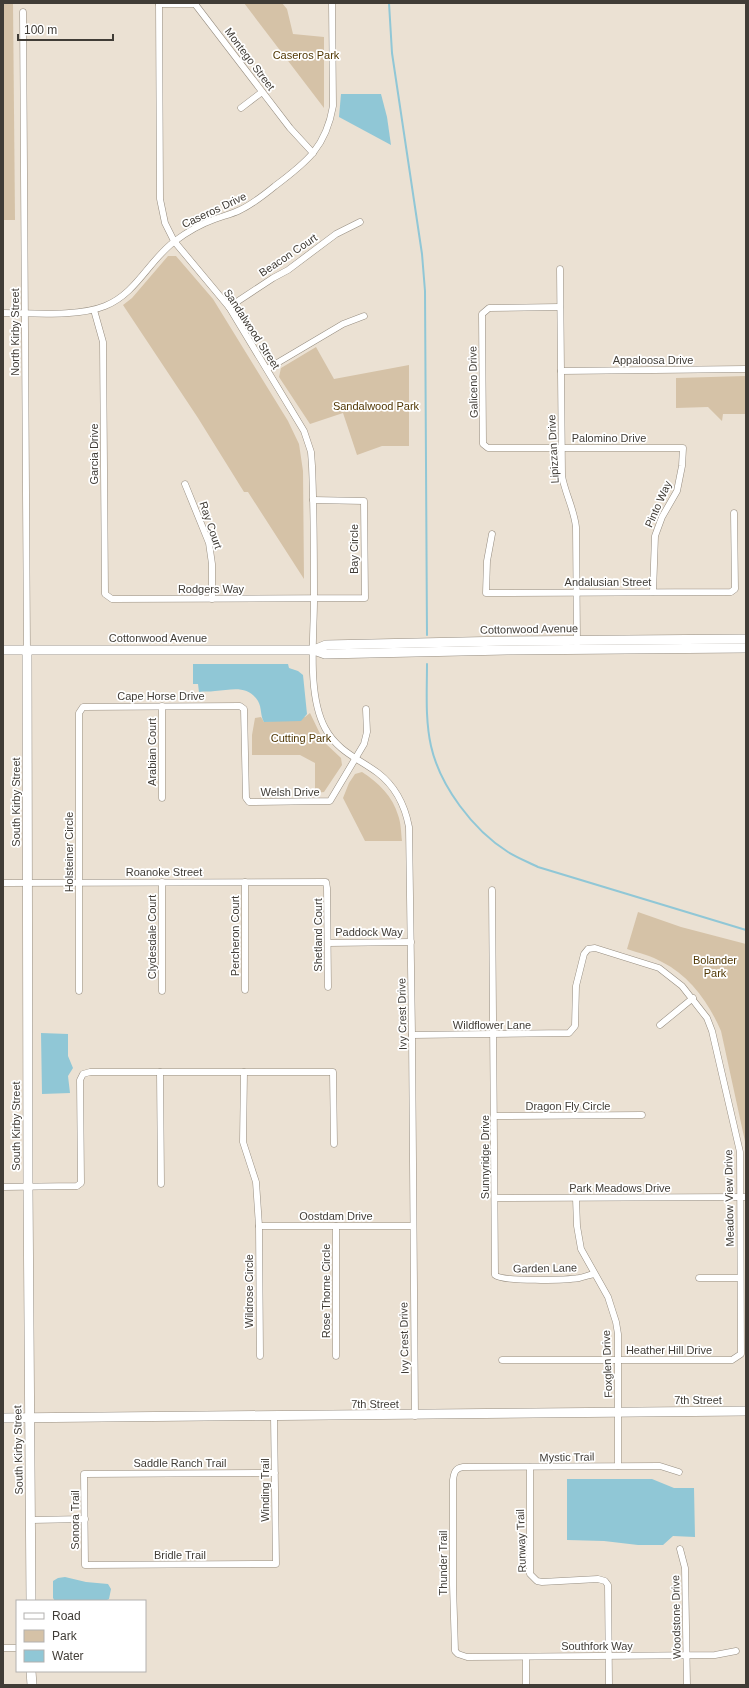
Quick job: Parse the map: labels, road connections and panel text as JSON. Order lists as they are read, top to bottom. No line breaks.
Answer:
{"streets":{"street":["Montego Street","Caseros Drive","Beacon Court","Sandalwood Street","North Kirby Street","Appaloosa Drive","Galiceno Drive","Palomino Drive","Lipizzan Drive","Garcia Drive","Pinto Way","Ray Court","Bay Circle","Andalusian Street","Rodgers Way","Cottonwood Avenue","Cape Horse Drive","Arabian Court","Welsh Drive","South Kirby Street","Holsteiner Circle","Roanoke Street","Paddock Way","Shetland Court","Percheron Court","Clydesdale Court","Ivy Crest Drive","Wildflower Lane","Dragon Fly Circle","Sunnyridge Drive","Park Meadows Drive","Meadow View Drive","Oostdam Drive","Garden Lane","Wildrose Circle","Rose Thorne Circle","Heather Hill Drive","Foxglen Drive","7th Street","Mystic Trail","Saddle Ranch Trail","Winding Trail","Sonora Trail","Runway Trail","Bridle Trail","Thunder Trail","Woodstone Drive","Southfork Way"]},"crossings":[["Montego Street","Caseros Drive"],["Montego Street","Sandalwood Street"],["Caseros Drive","Sandalwood Street"],["Caseros Drive","North Kirby Street"],["Caseros Drive","Garcia Drive"],["Beacon Court","Sandalwood Street"],["Sandalwood Street","Bay Circle"],["Sandalwood Street","Rodgers Way"],["Sandalwood Street","Cottonwood Avenue"],["Sandalwood Street","Ivy Crest Drive"],["North Kirby Street","Cottonwood Avenue"],["North Kirby Street","South Kirby Street"],["Appaloosa Drive","Lipizzan Drive"],["Galiceno Drive","Palomino Drive"],["Galiceno Drive","Lipizzan Drive"],["Palomino Drive","Lipizzan Drive"],["Palomino Drive","Pinto Way"],["Lipizzan Drive","Andalusian Street"],["Lipizzan Drive","Cottonwood Avenue"],["Garcia Drive","Rodgers Way"],["Pinto Way","Andalusian Street"],["Ray Court","Rodgers Way"],["Bay Circle","Rodgers Way"],["Cottonwood Avenue","South Kirby Street"],["Cottonwood Avenue","Ivy Crest Drive"],["Cape Horse Drive","Arabian Court"],["Cape Horse Drive","Welsh Drive"],["Cape Horse Drive","Holsteiner Circle"],["Welsh Drive","Ivy Crest Drive"],["South Kirby Street","Roanoke Street"],["South Kirby Street","7th Street"],["Holsteiner Circle","Roanoke Street"],["Roanoke Street","Shetland Court"],["Roanoke Street","Percheron Court"],["Roanoke Street","Clydesdale Court"],["Paddock Way","Shetland Court"],["Paddock Way","Ivy Crest Drive"],["Ivy Crest Drive","Wildflower Lane"],["Ivy Crest Drive","Oostdam Drive"],["Ivy Crest Drive","7th Street"],["Wildflower Lane","Sunnyridge Drive"],["Wildflower Lane","Meadow View Drive"],["Dragon Fly Circle","Sunnyridge Drive"],["Sunnyridge Drive","Park Meadows Drive"],["Sunnyridge Drive","Garden Lane"],["Park Meadows Drive","Meadow View Drive"],["Park Meadows Drive","Foxglen Drive"],["Meadow View Drive","Heather Hill Drive"],["Oostdam Drive","Wildrose Circle"],["Oostdam Drive","Rose Thorne Circle"],["Garden Lane","Foxglen Drive"],["Heather Hill Drive","Foxglen Drive"],["Foxglen Drive","7th Street"],["Foxglen Drive","Mystic Trail"],["7th Street","Winding Trail"],["Mystic Trail","Runway Trail"],["Mystic Trail","Thunder Trail"],["Saddle Ranch Trail","Winding Trail"],["Saddle Ranch Trail","Sonora Trail"],["Winding Trail","Bridle Trail"],["Sonora Trail","Bridle Trail"],["Runway Trail","Southfork Way"],["Thunder Trail","Southfork Way"],["Woodstone Drive","Southfork Way"]],"parks":["Caseros Park","Sandalwood Park","Cutting Park","Bolander Park"],"legend":["Road","Park","Water"],"scale_bar":"100 m"}
